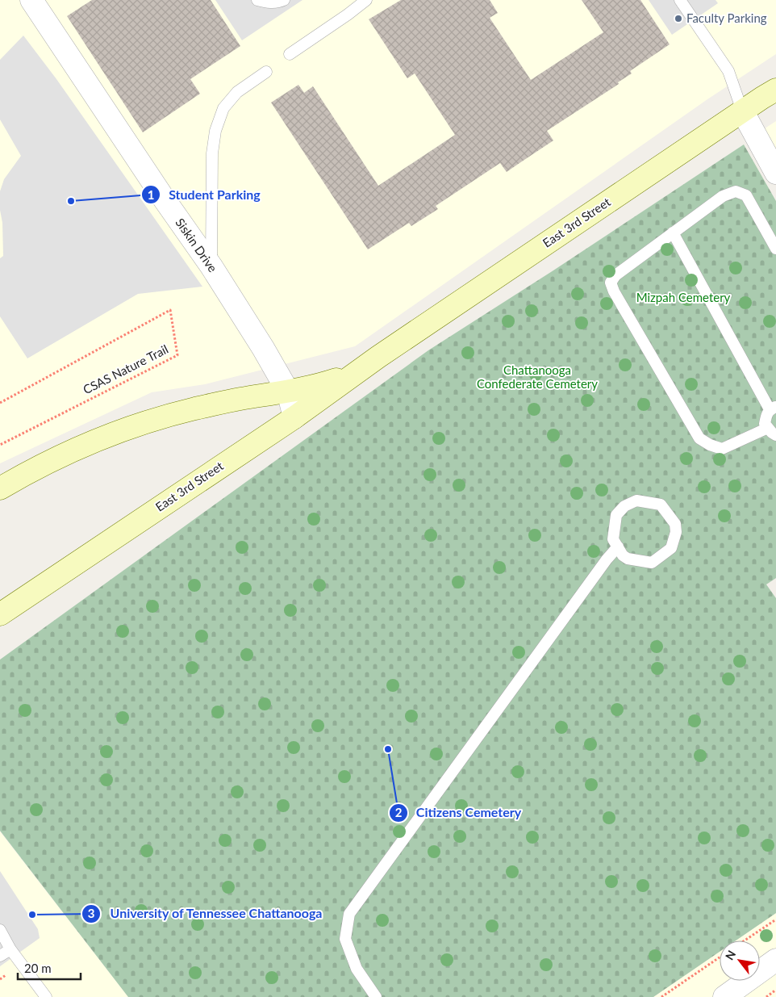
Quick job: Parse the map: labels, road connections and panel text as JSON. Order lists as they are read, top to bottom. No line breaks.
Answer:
{"streets":{"main road":["East 3rd Street"],"street":["Siskin Drive"],"path":["CSAS Nature Trail"]},"crossings":[["East 3rd Street","Siskin Drive"]],"parks":["Mizpah Cemetery","Chattanooga Confederate Cemetery"],"places":["Faculty Parking","Student Parking","Citizens Cemetery","University of Tennessee Chattanooga"],"scale_bar":"20 m","north":"top left"}
